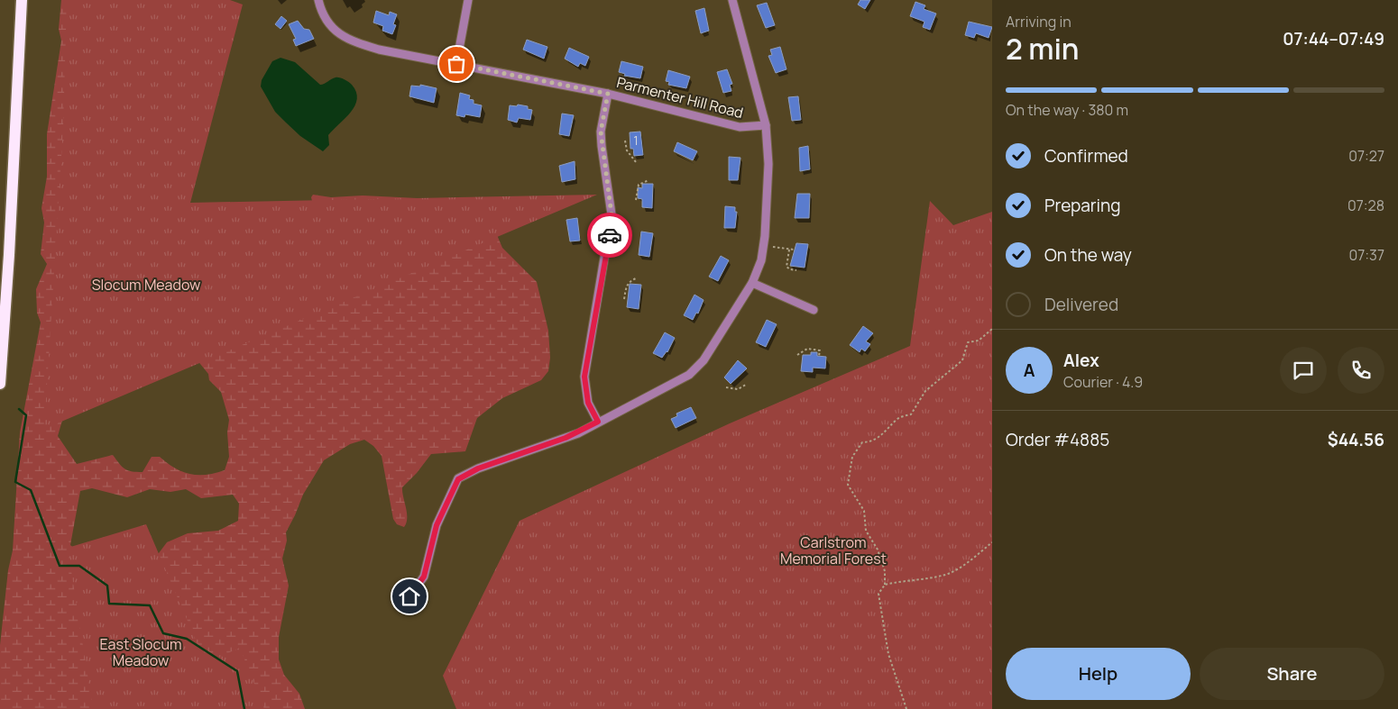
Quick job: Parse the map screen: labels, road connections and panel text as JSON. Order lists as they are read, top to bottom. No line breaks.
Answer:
{"streets":{"street":["Parmenter Hill Road"]},"parks":["Slocum Meadow","Carlstrom Memorial Forest","East Slocum Meadow"],"house_numbers":["1"],"page":{"heading":["2 min","Arriving in","07:44–07:49"],"panel":["Alex","Courier · 4.9","Order #4885","$44.56"],"bar":"On the way · 380 m","list":[["Confirmed","07:27"],["Preparing","07:28"],["On the way","07:37"],"Delivered"],"round":"A","buttons":["Help","Share"]}}
